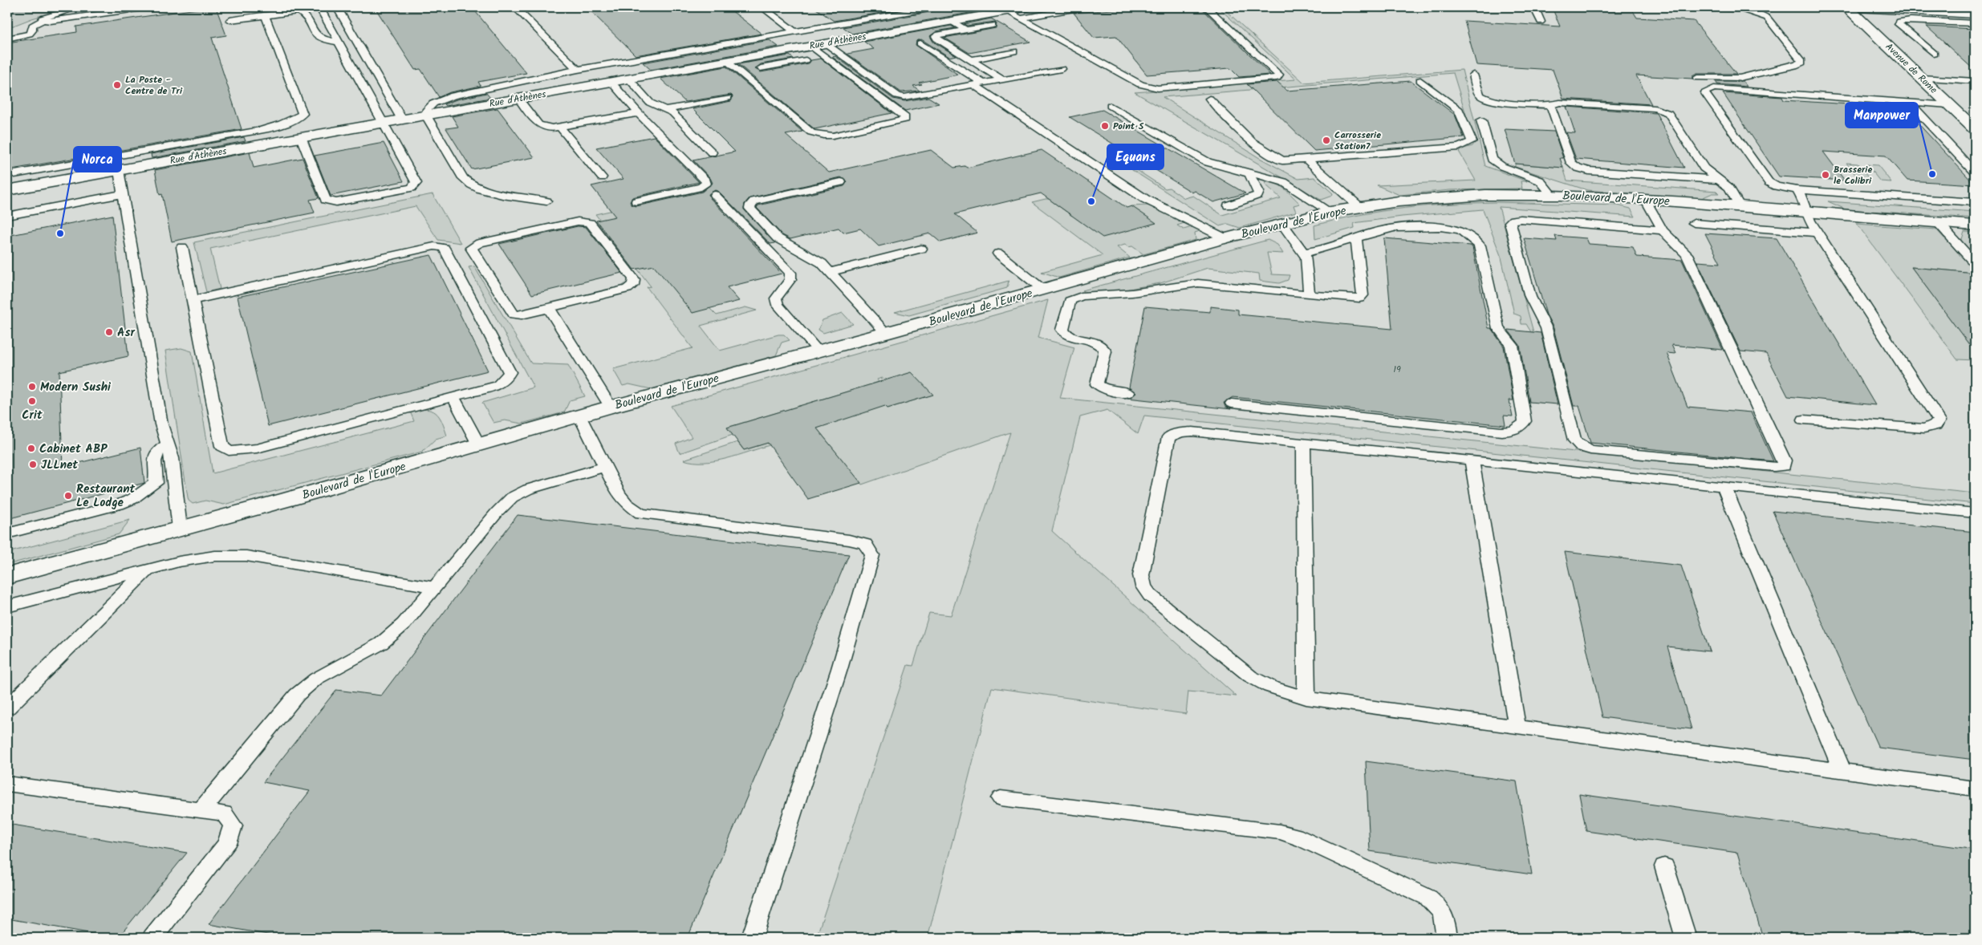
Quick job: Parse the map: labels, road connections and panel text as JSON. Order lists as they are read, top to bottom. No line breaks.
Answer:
{"streets":{"street":["Rue d'Athènes","Avenue de Rome","Boulevard de l'Europe"]},"places":["La Poste - Centre de Tri","Point S","Carrosserie Station7","Manpower","Brasserie le Colibri","Equans","Norca","Asr","Modern Sushi","Crit","Cabinet ABP","JLLnet","Restaurant Le Lodge"],"house_numbers":["19"]}
